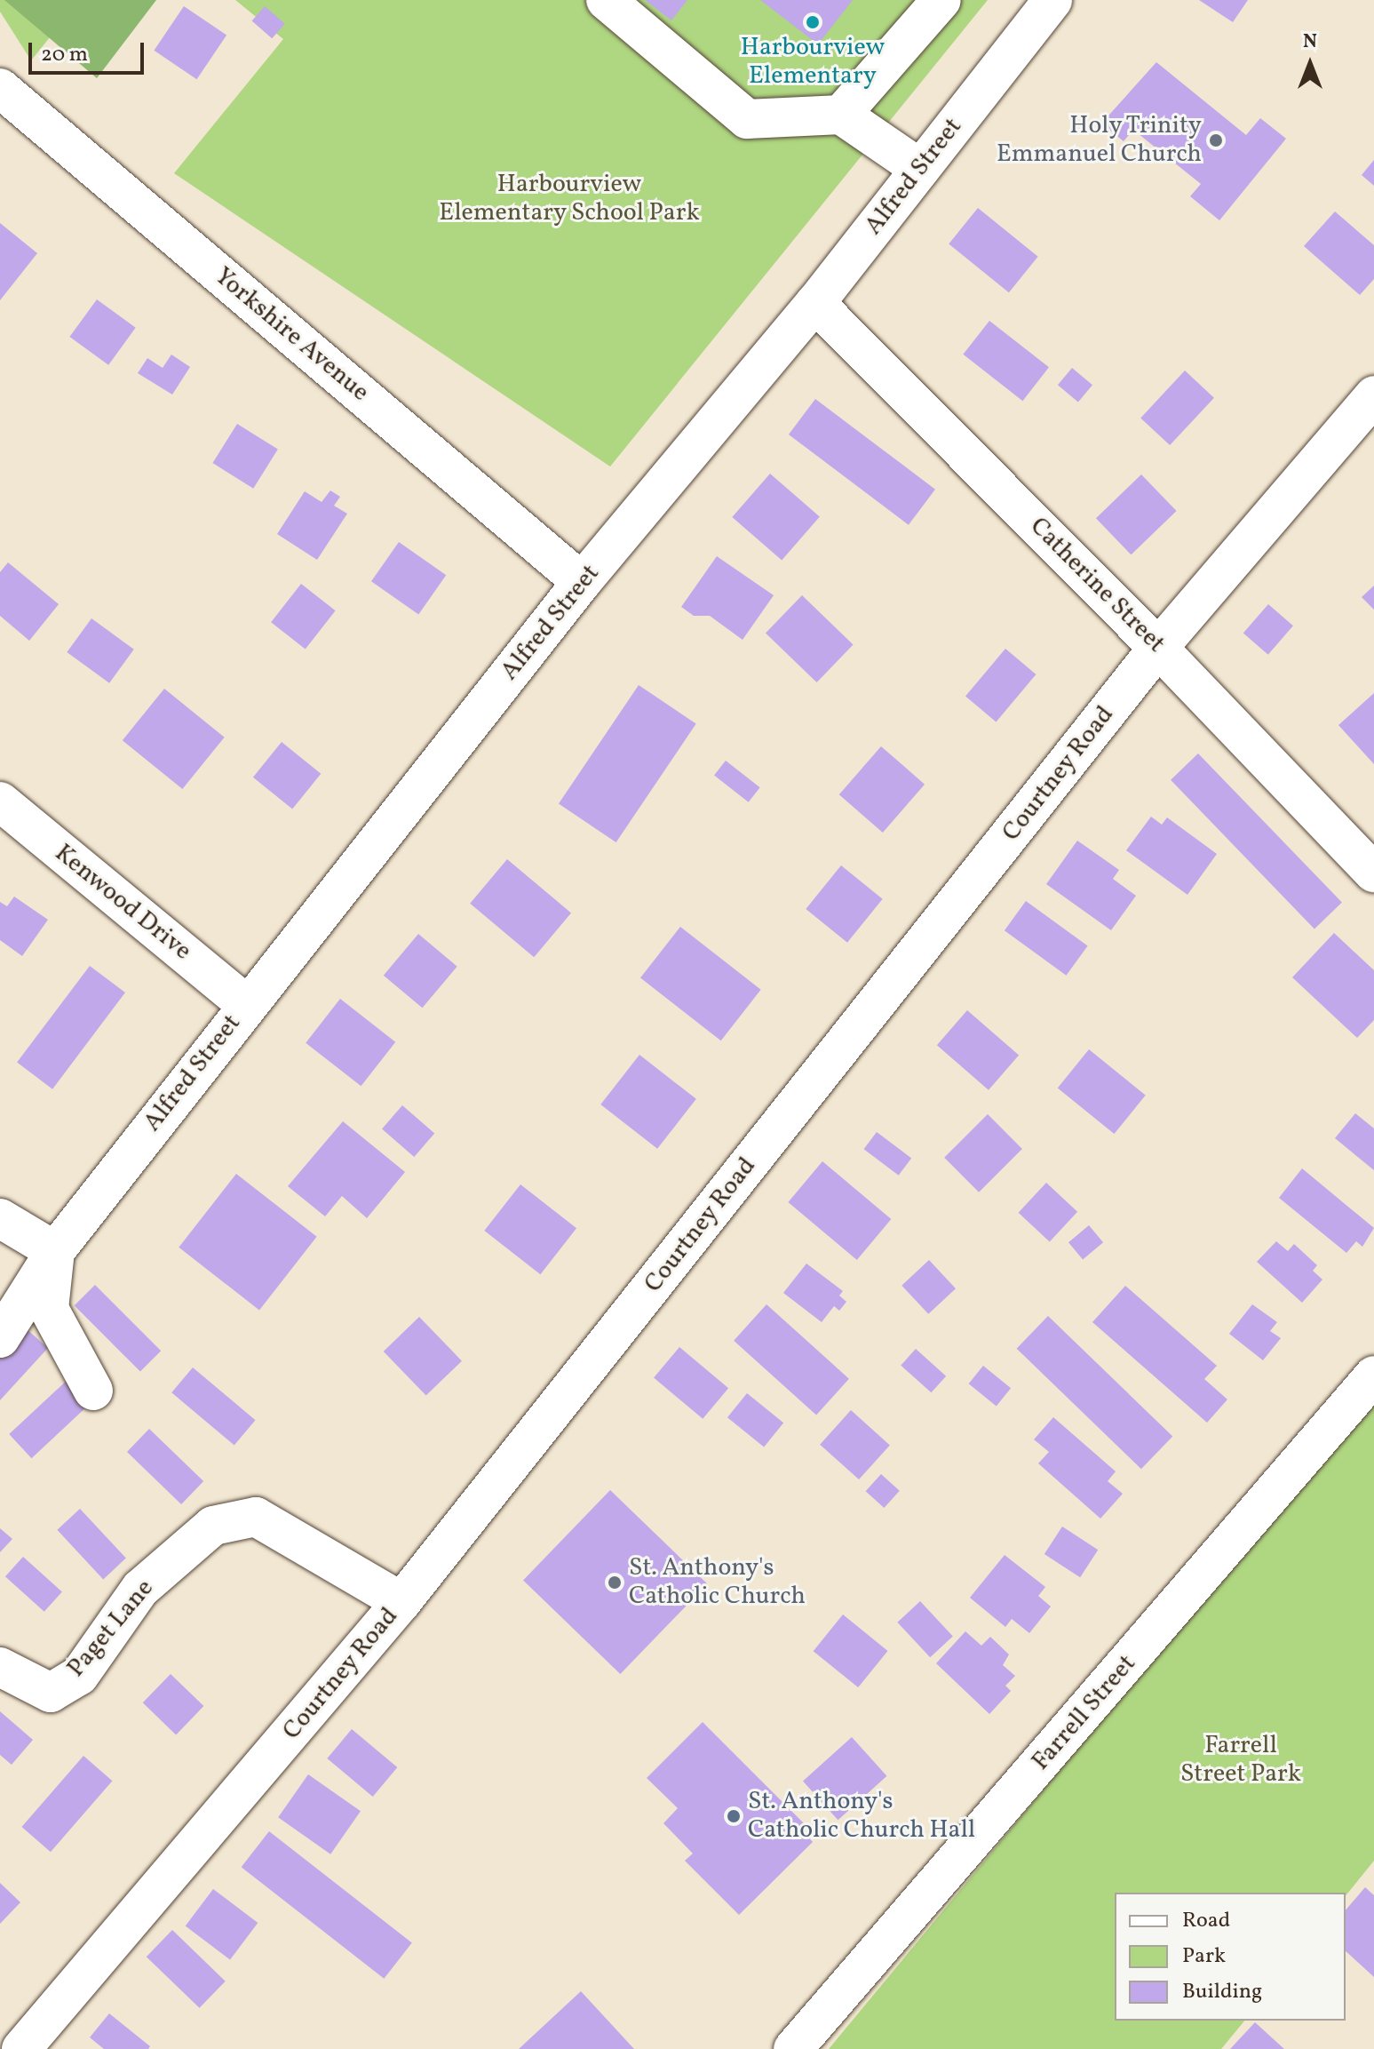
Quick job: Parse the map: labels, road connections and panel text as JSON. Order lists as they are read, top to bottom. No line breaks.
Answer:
{"streets":{"street":["Alfred Street","Yorkshire Avenue","Catherine Street","Courtney Road","Kenwood Drive","Paget Lane","Farrell Street"]},"crossings":[["Alfred Street","Yorkshire Avenue"],["Alfred Street","Catherine Street"],["Alfred Street","Kenwood Drive"],["Catherine Street","Courtney Road"],["Courtney Road","Paget Lane"]],"parks":["Harbourview Elementary School Park","Farrell Street Park"],"places":["Harbourview Elementary","Holy Trinity Emmanuel Church","St. Anthony's Catholic Church","St. Anthony's Catholic Church Hall"],"legend":["Road","Park","Building"],"scale_bar":"20 m","north":"top"}
